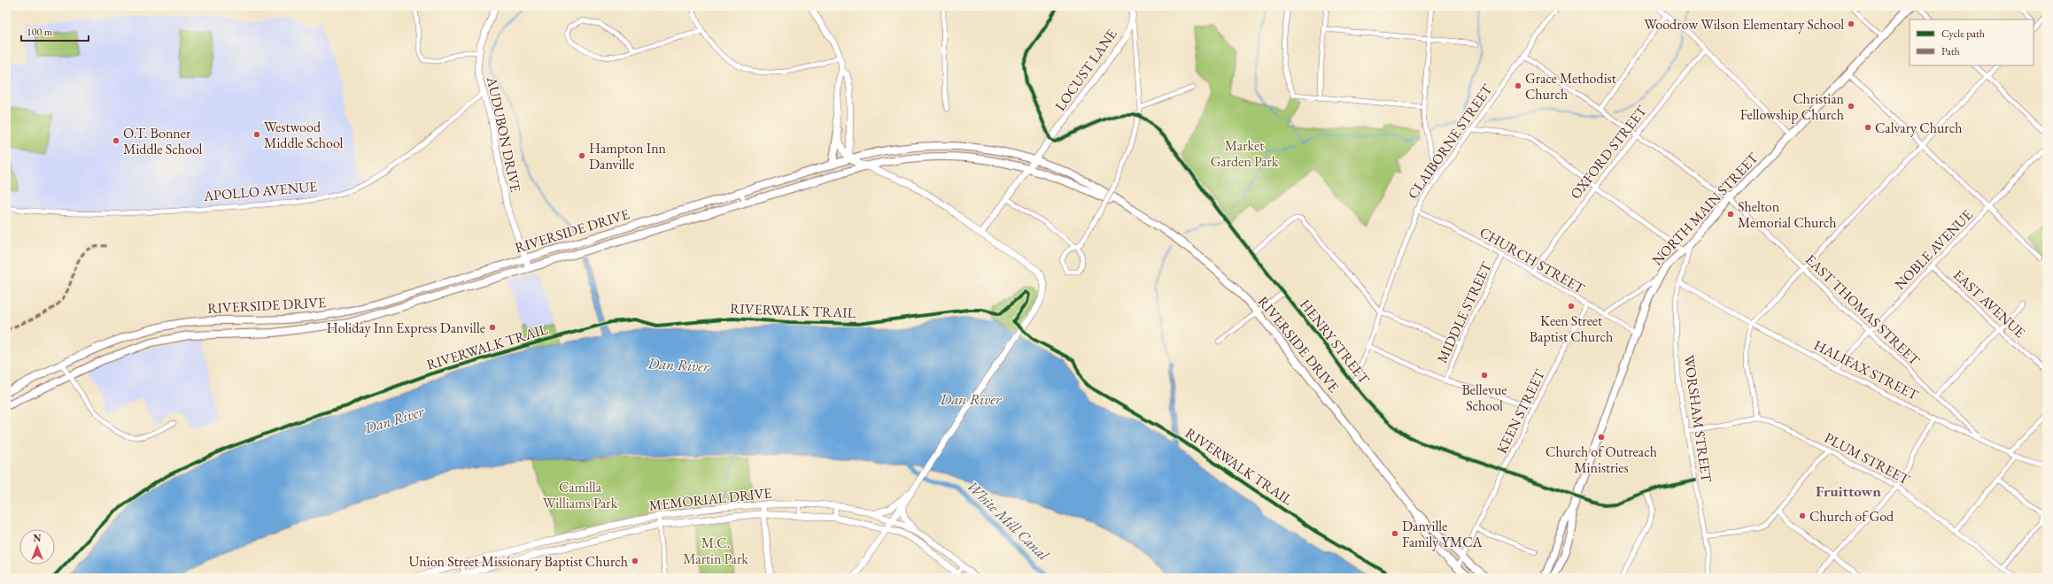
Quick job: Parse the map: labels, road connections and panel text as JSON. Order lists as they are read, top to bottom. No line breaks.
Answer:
{"streets":{"main road":["LOCUST LANE","AUDUBON DRIVE","NORTH MAIN STREET","RIVERSIDE DRIVE","MEMORIAL DRIVE"],"street":["CLAIBORNE STREET","OXFORD STREET","APOLLO AVENUE","NOBLE AVENUE","CHURCH STREET","EAST AVENUE","EAST THOMAS STREET","MIDDLE STREET","HENRY STREET","HALIFAX STREET","KEEN STREET","WORSHAM STREET","PLUM STREET"],"cycle path":["RIVERWALK TRAIL"]},"crossings":[["LOCUST LANE","RIVERSIDE DRIVE"],["AUDUBON DRIVE","APOLLO AVENUE"],["AUDUBON DRIVE","RIVERSIDE DRIVE"],["CLAIBORNE STREET","CHURCH STREET"],["CLAIBORNE STREET","EAST THOMAS STREET"],["CLAIBORNE STREET","HENRY STREET"],["OXFORD STREET","CHURCH STREET"],["OXFORD STREET","EAST THOMAS STREET"],["NORTH MAIN STREET","CHURCH STREET"],["NORTH MAIN STREET","EAST THOMAS STREET"],["NORTH MAIN STREET","HENRY STREET"],["NORTH MAIN STREET","WORSHAM STREET"],["RIVERSIDE DRIVE","KEEN STREET"],["NOBLE AVENUE","EAST AVENUE"],["NOBLE AVENUE","EAST THOMAS STREET"],["NOBLE AVENUE","HALIFAX STREET"],["CHURCH STREET","MIDDLE STREET"],["CHURCH STREET","KEEN STREET"],["EAST THOMAS STREET","HALIFAX STREET"],["HENRY STREET","KEEN STREET"],["HENRY STREET","WORSHAM STREET"],["HALIFAX STREET","WORSHAM STREET"],["WORSHAM STREET","PLUM STREET"]],"districts":["Fruittown"],"water":["Dan River","White Mill Canal"],"parks":["Market Garden Park","Camilla Williams Park","M.C. Martin Park"],"places":["Woodrow Wilson Elementary School","Grace Methodist Church","Christian Fellowship Church","Calvary Church","Westwood Middle School","O.T. Bonner Middle School","Hampton Inn Danville","Shelton Memorial Church","Keen Street Baptist Church","Holiday Inn Express Danville","Bellevue School","Church of Outreach Ministries","Church of God","Danville Family YMCA","Union Street Missionary Baptist Church"],"legend":["Cycle path","Path"],"scale_bar":"100 m","north":"top"}
